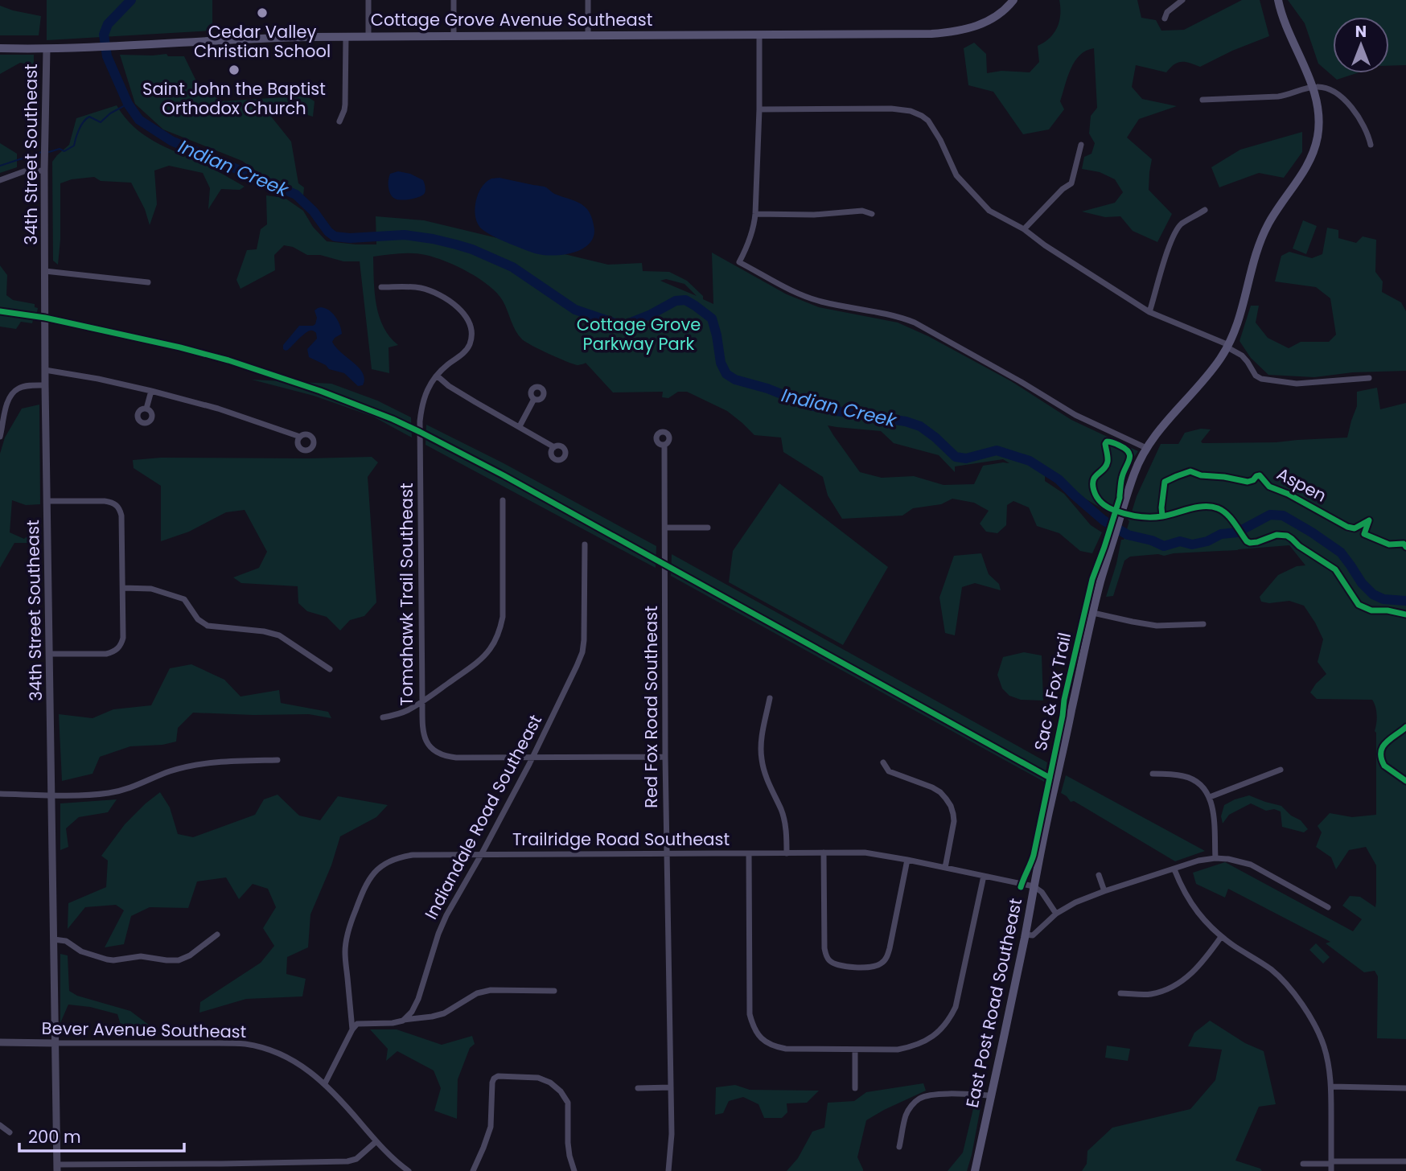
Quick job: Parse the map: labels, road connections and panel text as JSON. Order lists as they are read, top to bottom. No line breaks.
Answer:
{"streets":{"main road":["Cottage Grove Avenue Southeast","East Post Road Southeast"],"street":["34th Street Southeast","Tomahawk Trail Southeast","Red Fox Road Southeast","Indiandale Road Southeast","Trailridge Road Southeast","Bever Avenue Southeast"],"cycle path":["Aspen","Sac & Fox Trail"]},"crossings":[["Cottage Grove Avenue Southeast","34th Street Southeast"],["34th Street Southeast","Bever Avenue Southeast"],["Tomahawk Trail Southeast","Red Fox Road Southeast"],["Tomahawk Trail Southeast","Indiandale Road Southeast"],["Red Fox Road Southeast","Trailridge Road Southeast"],["Indiandale Road Southeast","Trailridge Road Southeast"],["Trailridge Road Southeast","East Post Road Southeast"]],"water":["Indian Creek"],"parks":["Cottage Grove Parkway Park"],"places":["Cedar Valley Christian School","Saint John the Baptist Orthodox Church"],"scale_bar":"200 m","north":"top"}
